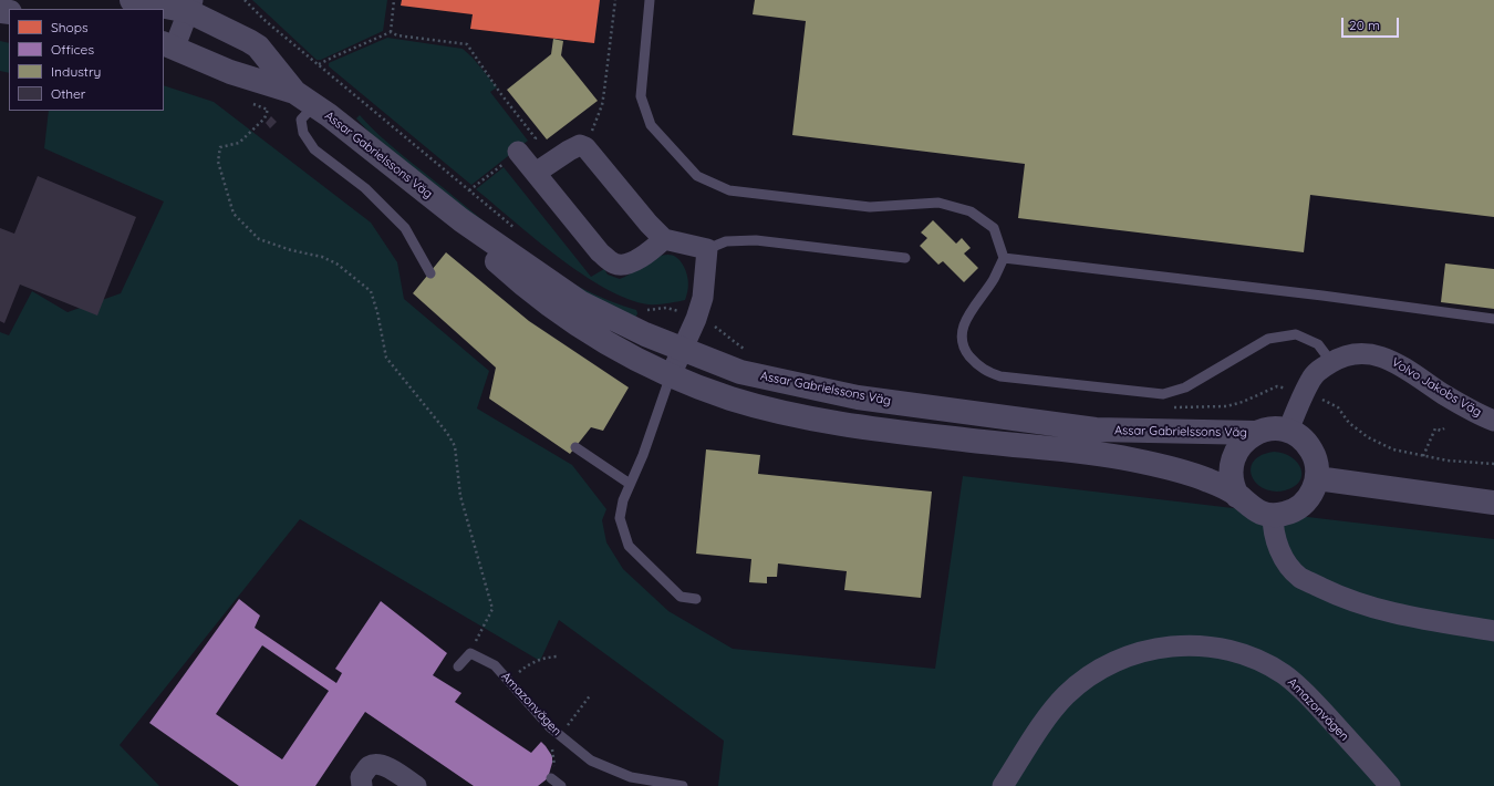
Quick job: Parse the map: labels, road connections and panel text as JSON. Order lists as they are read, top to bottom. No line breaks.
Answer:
{"streets":{"street":["Assar Gabrielssons Väg","Volvo Jakobs Väg","Amazonvägen"]},"crossings":[["Assar Gabrielssons Väg","Volvo Jakobs Väg"]],"legend":["Shops","Offices","Industry","Other"],"scale_bar":"20 m"}
